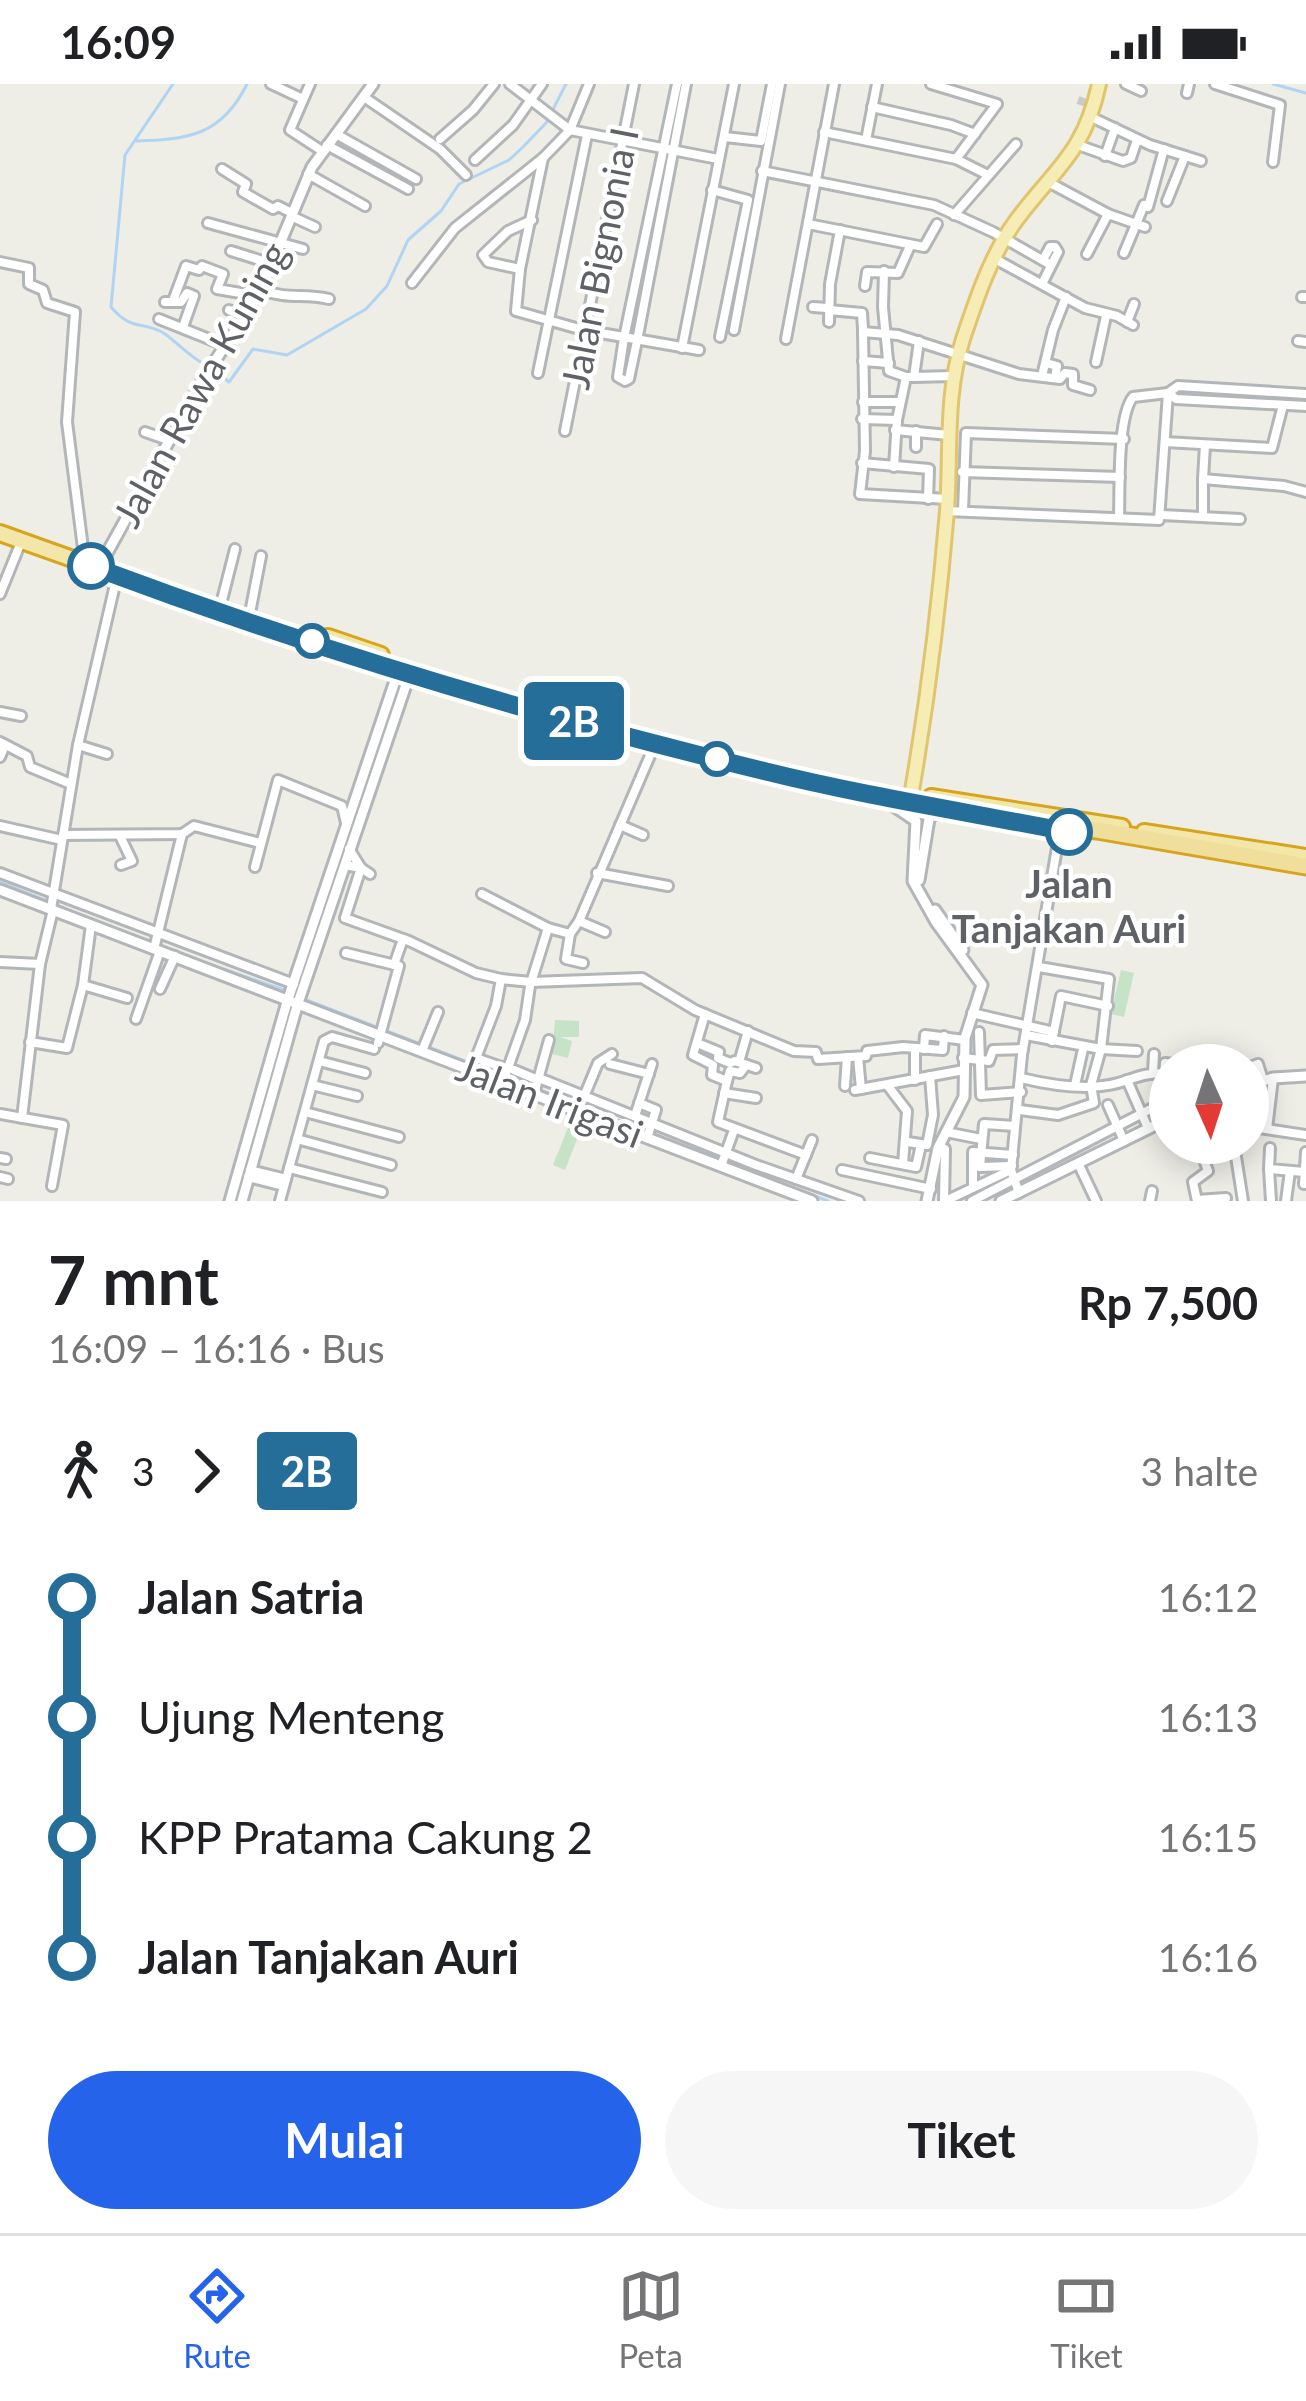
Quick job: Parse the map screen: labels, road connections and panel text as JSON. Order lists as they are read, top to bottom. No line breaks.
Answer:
{"streets":{"street":["Jalan Bignonia I","Jalan Rawa Kuning","Jalan Irigasi"]},"places":["Jalan Tanjakan Auri"],"lines":["bus line 2B"],"north":"bottom","page":{"status":"16:09","on_map":"2B","heading":["7 mnt","16:09 – 16:16 · Bus","Rp 7,500"],"legs":["3","2B","3 halte"],"list":[{"name":"Jalan Satria","value":"16:12"},{"name":"Ujung Menteng","value":"16:13"},{"name":"KPP Pratama Cakung 2","value":"16:15"},{"name":"Jalan Tanjakan Auri","value":"16:16"}],"buttons":["Mulai","Tiket"],"tabs":["Rute","Peta","Tiket"]}}
